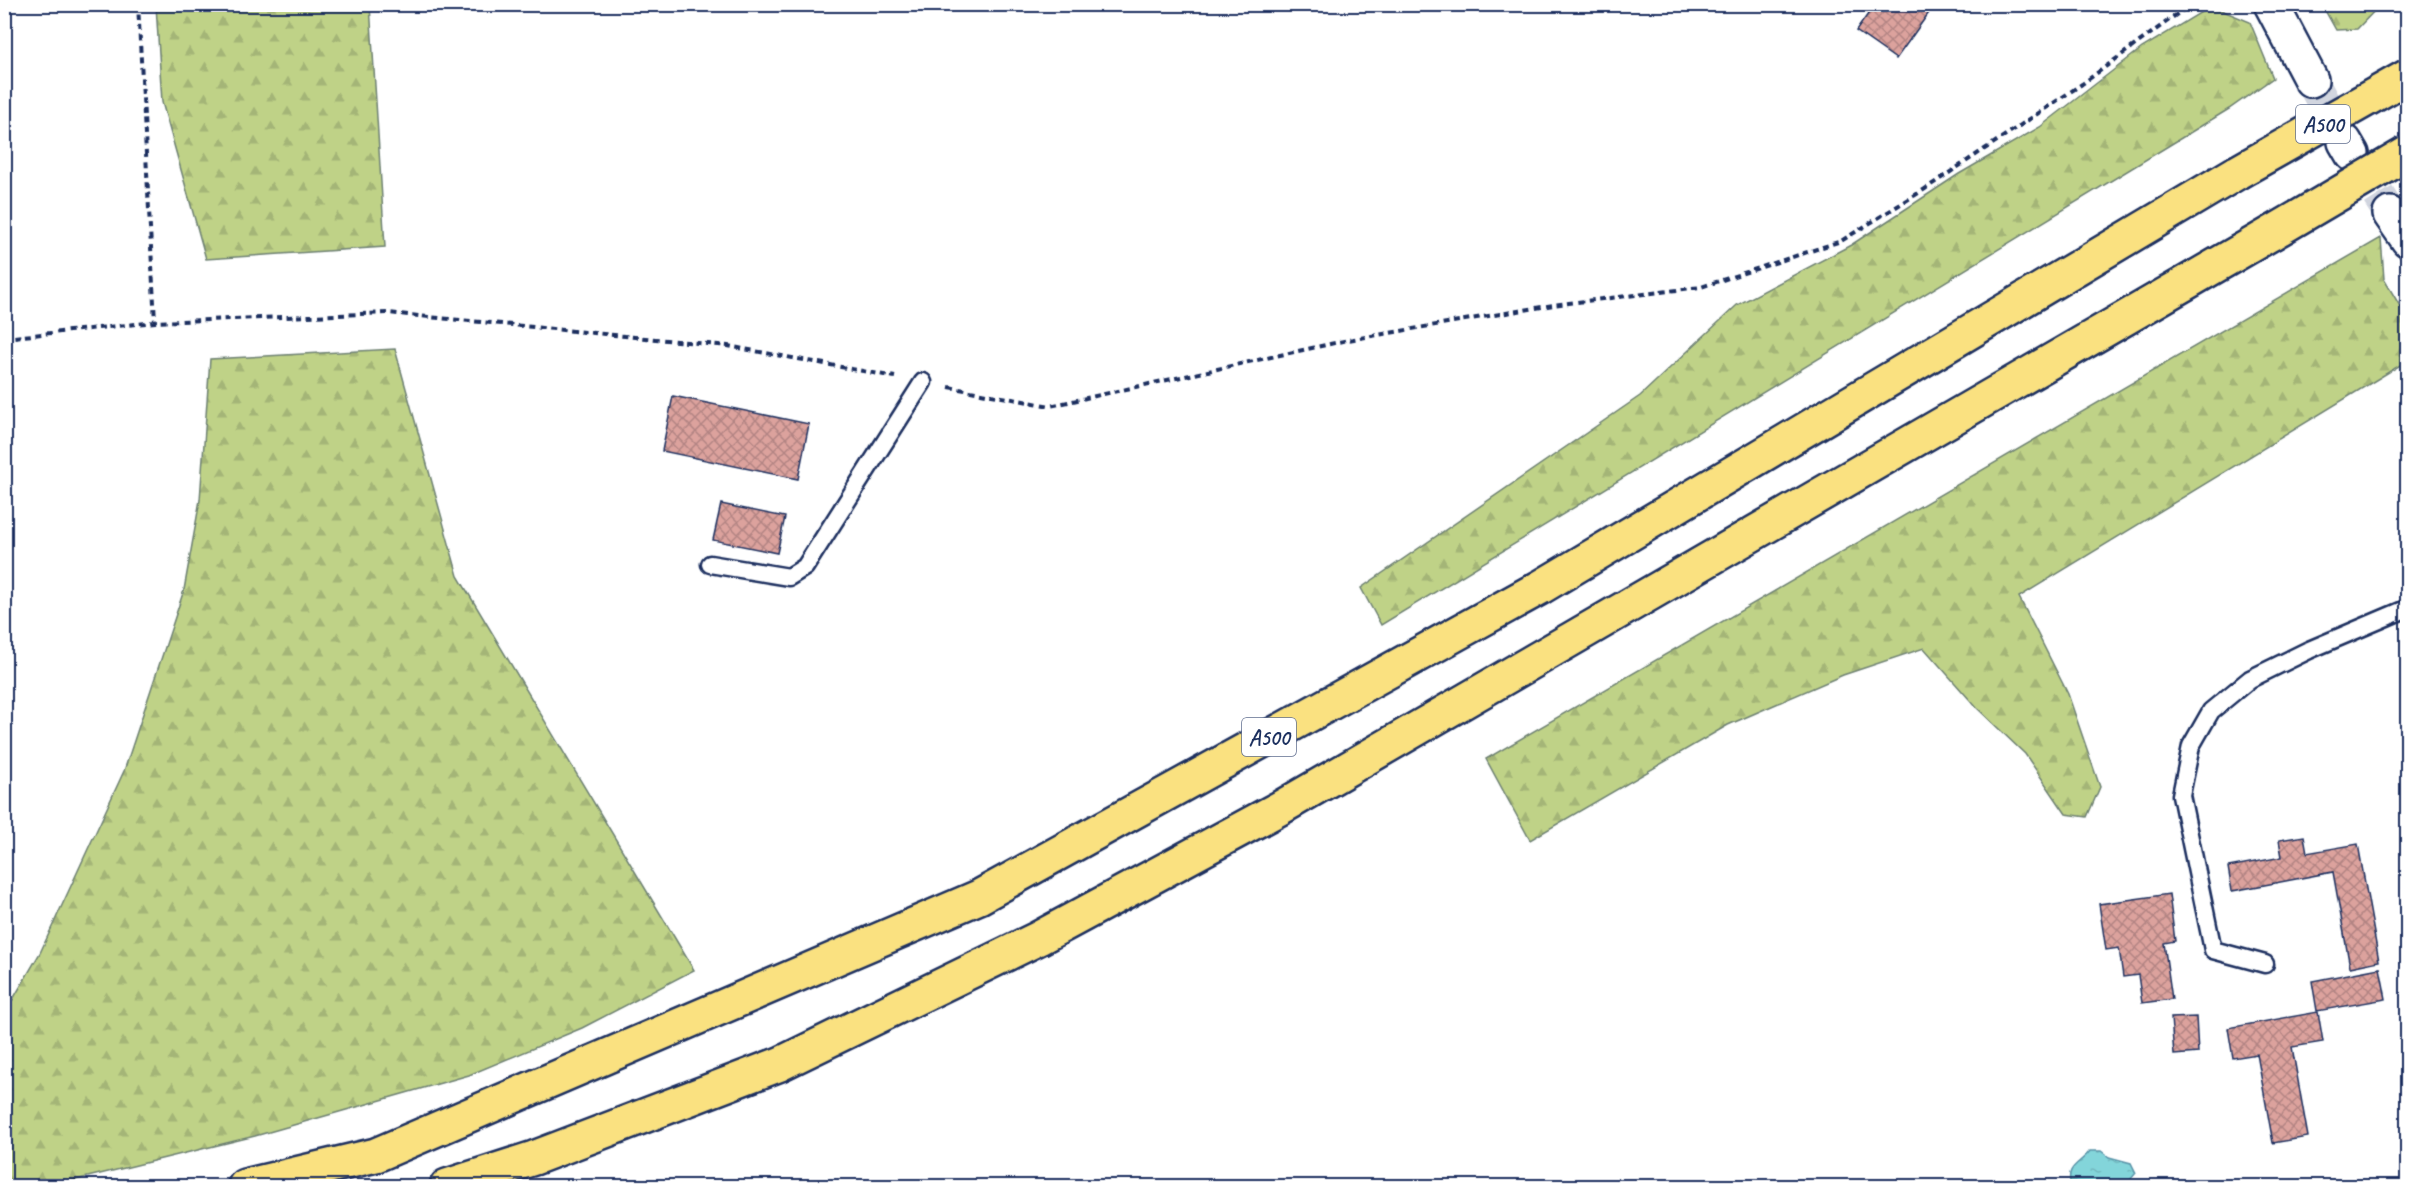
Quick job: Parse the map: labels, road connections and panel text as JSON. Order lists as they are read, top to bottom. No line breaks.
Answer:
{"streets":{"highway":["A500"]}}
